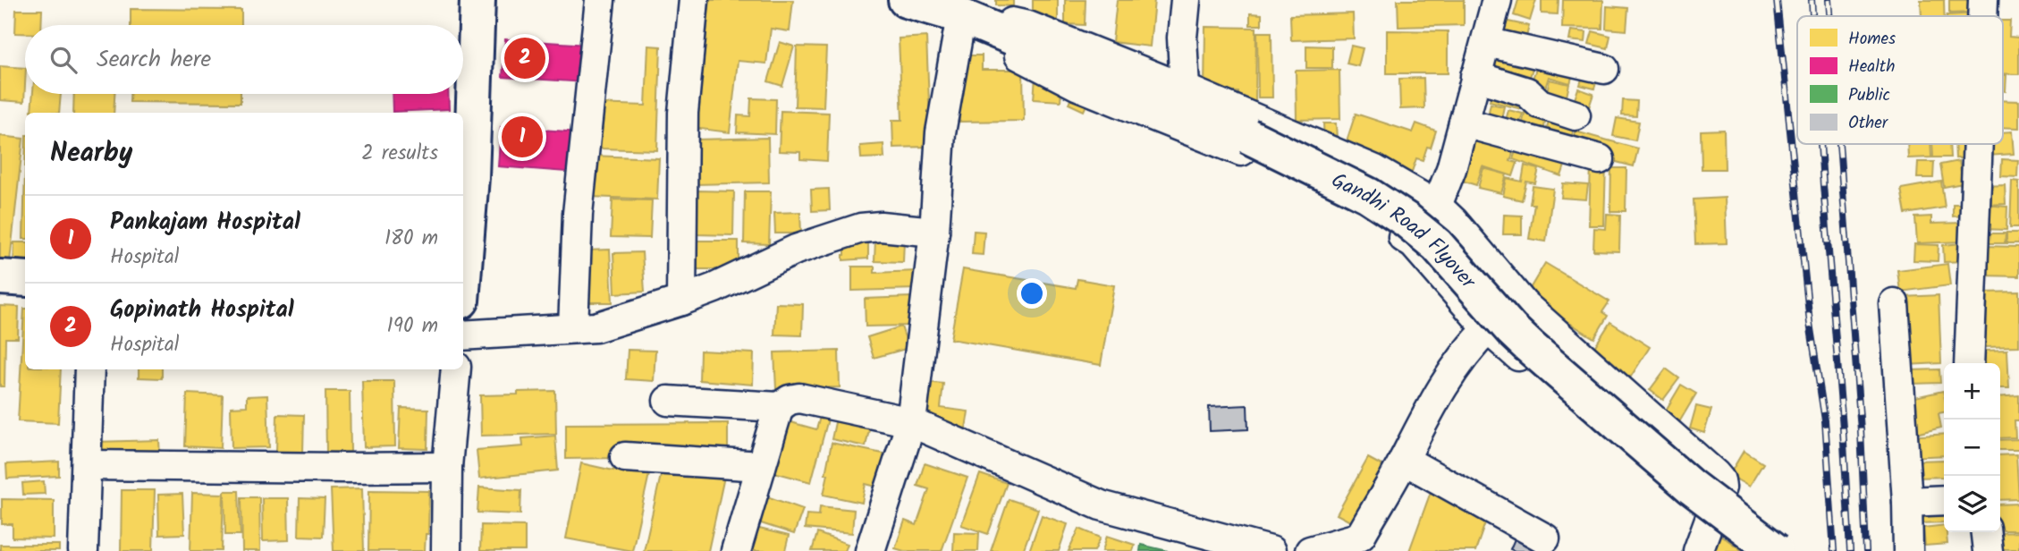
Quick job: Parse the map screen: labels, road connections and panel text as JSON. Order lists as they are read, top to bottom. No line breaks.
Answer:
{"streets":{"main road":["Gandhi Road Flyover"]},"legend":["Homes","Health","Public","Other"],"page":{"search":"Search here","pins":["2","1"],"heading":["Nearby","2 results"],"list":[{"mark":"1","name":"Pankajam Hospital","note":"Hospital","value":"180 m"},{"mark":"2","name":"Gopinath Hospital","note":"Hospital","value":"190 m"}],"map_buttons":["+","−"]}}
